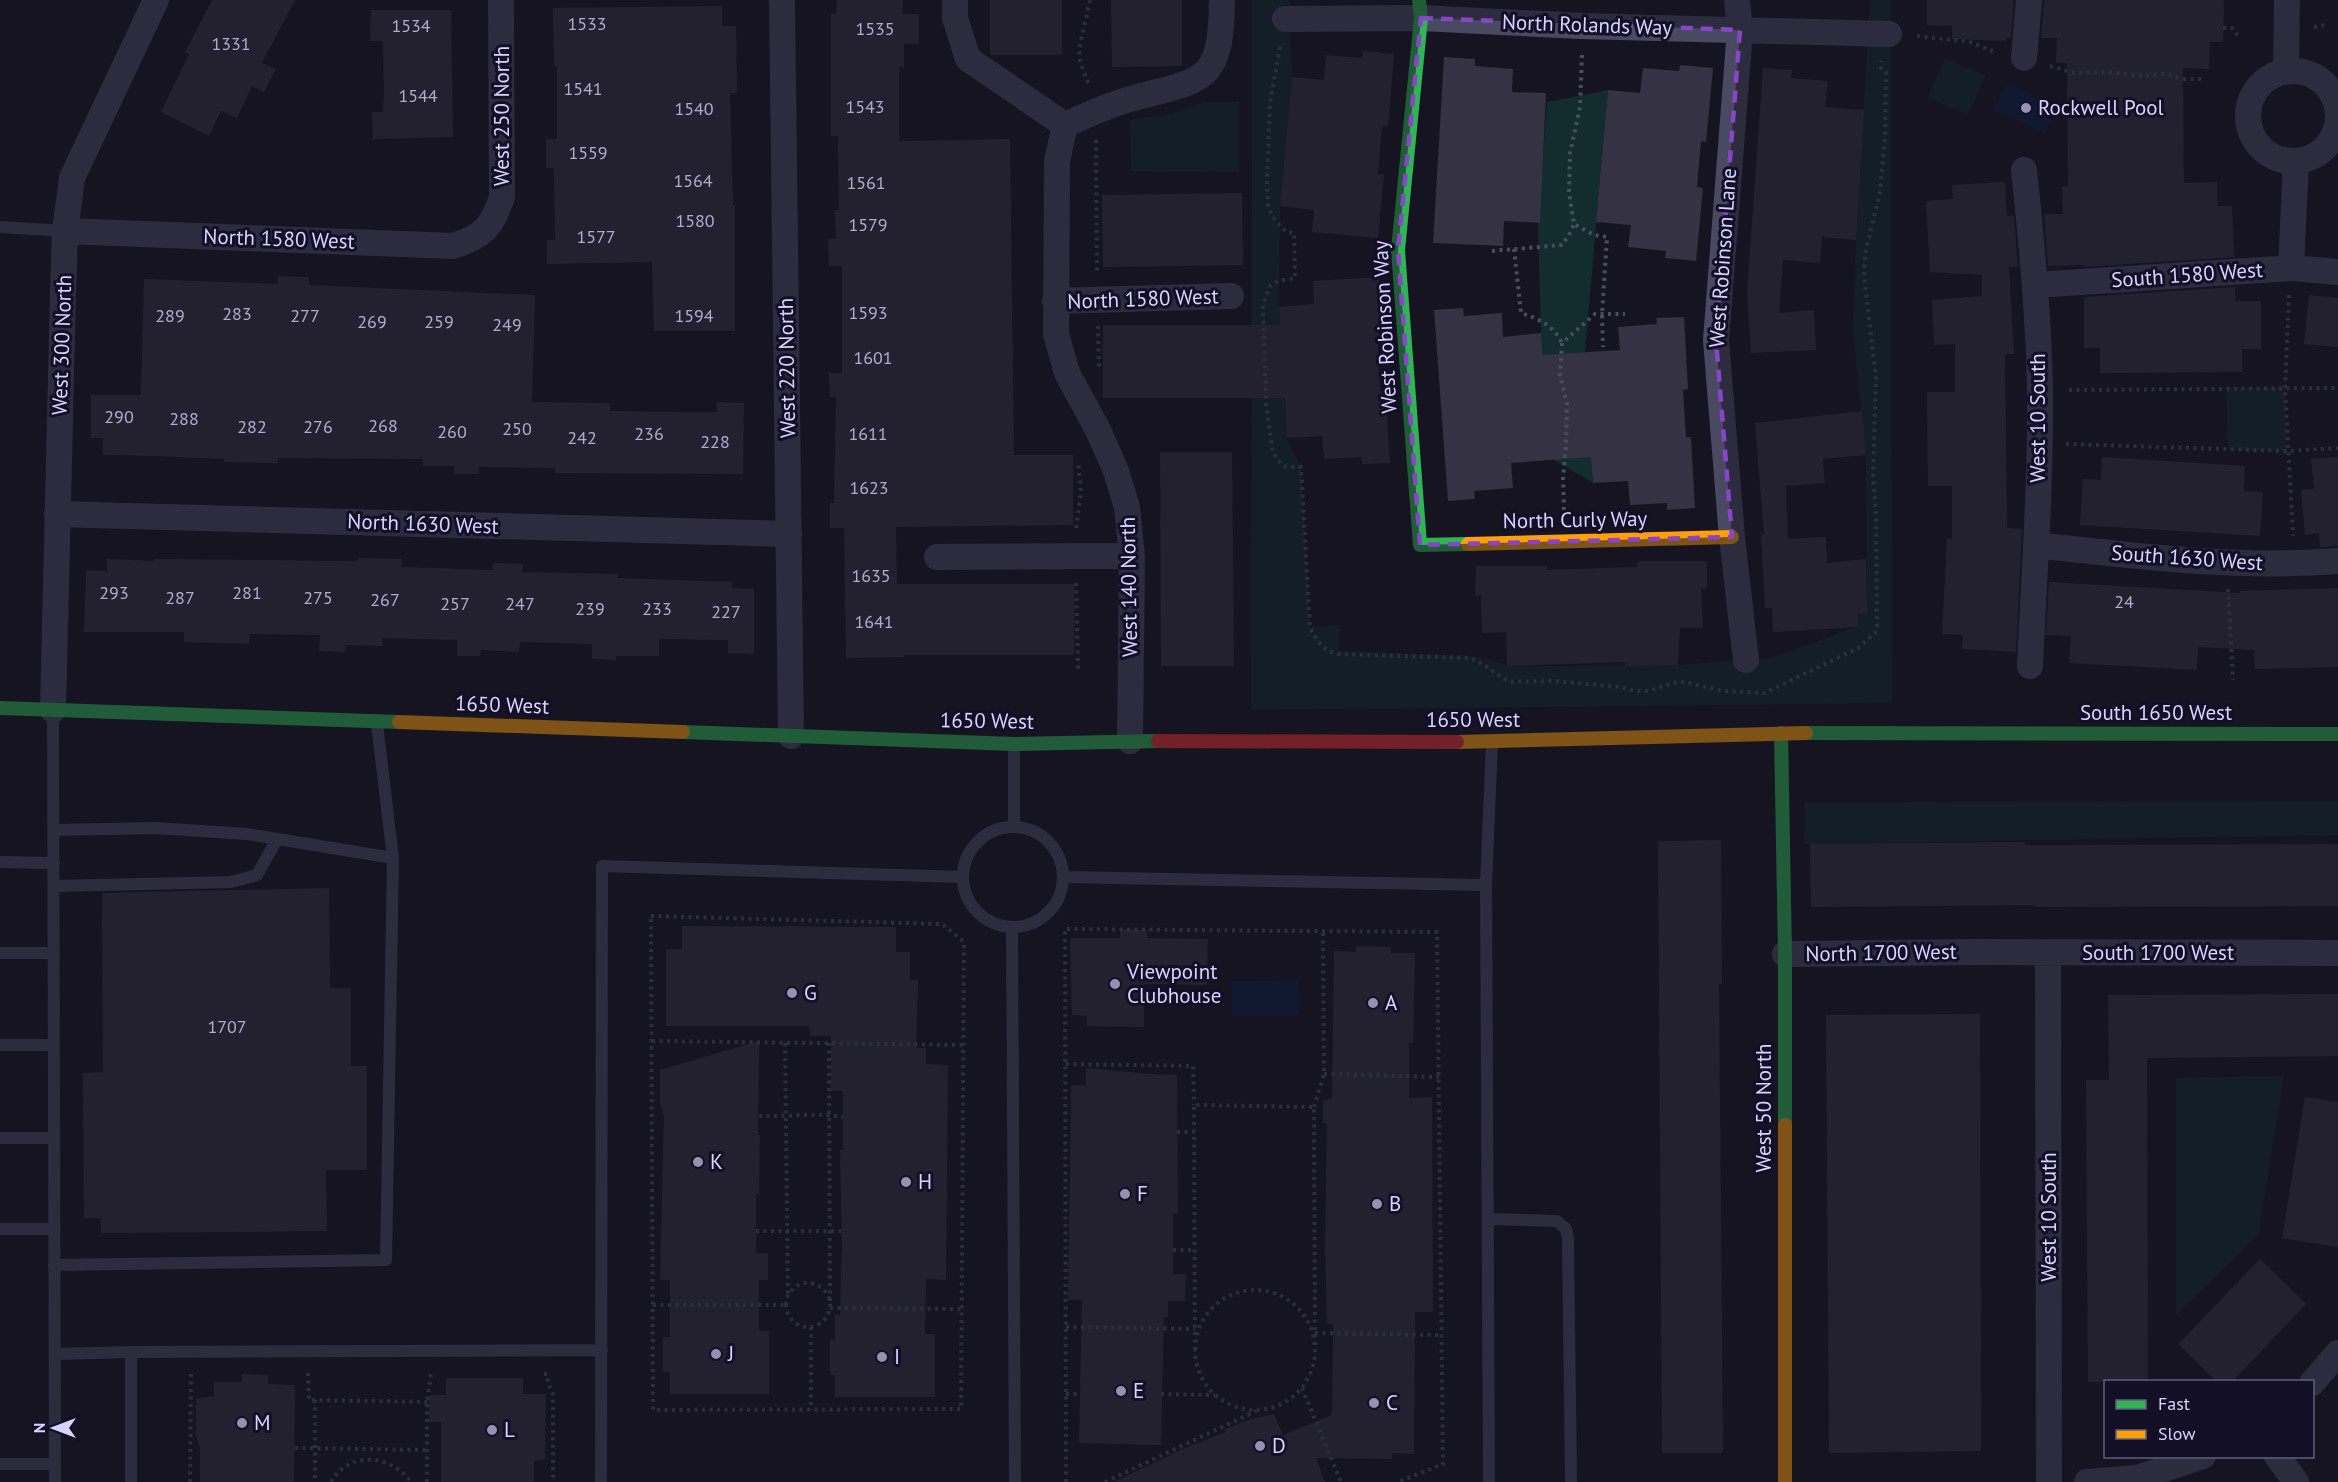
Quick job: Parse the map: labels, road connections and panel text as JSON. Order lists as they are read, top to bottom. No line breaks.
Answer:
{"streets":{"street":["North Rolands Way","West 250 North","North 1580 West","West Robinson Lane","South 1580 West","West Robinson Way","West 300 North","West 220 North","West 10 South","North Curly Way","North 1630 West","South 1630 West","West 140 North","1650 West","South 1650 West","North 1700 West","South 1700 West","West 50 North"]},"crossings":[["North Rolands Way","West Robinson Lane"],["North Rolands Way","West Robinson Way"],["West 250 North","North 1580 West"],["North 1580 West","West 300 North"],["North 1580 West","West 140 North"],["West Robinson Lane","North Curly Way"],["South 1580 West","West 10 South"],["West Robinson Way","North Curly Way"],["West 300 North","North 1630 West"],["West 300 North","1650 West"],["West 220 North","North 1630 West"],["West 220 North","1650 West"],["West 10 South","South 1630 West"],["West 10 South","South 1700 West"],["West 140 North","1650 West"],["1650 West","South 1650 West"],["1650 West","West 50 North"],["North 1700 West","South 1700 West"],["North 1700 West","West 50 North"]],"places":["Rockwell Pool","Viewpoint Clubhouse","G","A","K","H","F","B","J","I","E","C","M","L","D"],"house_numbers":["1533","1534","1535","1331","1541","1544","1543","1540","1559","1564","1561","1580","1579","1577","1593","283","289","277","1594","269","259","249","1601","290","288","268","282","276","250","260","236","1611","242","228","1623","1635","293","281","287","275","267","24","257","247","239","233","227","1641","1707"],"legend":["Fast","Slow"],"north":"left"}
